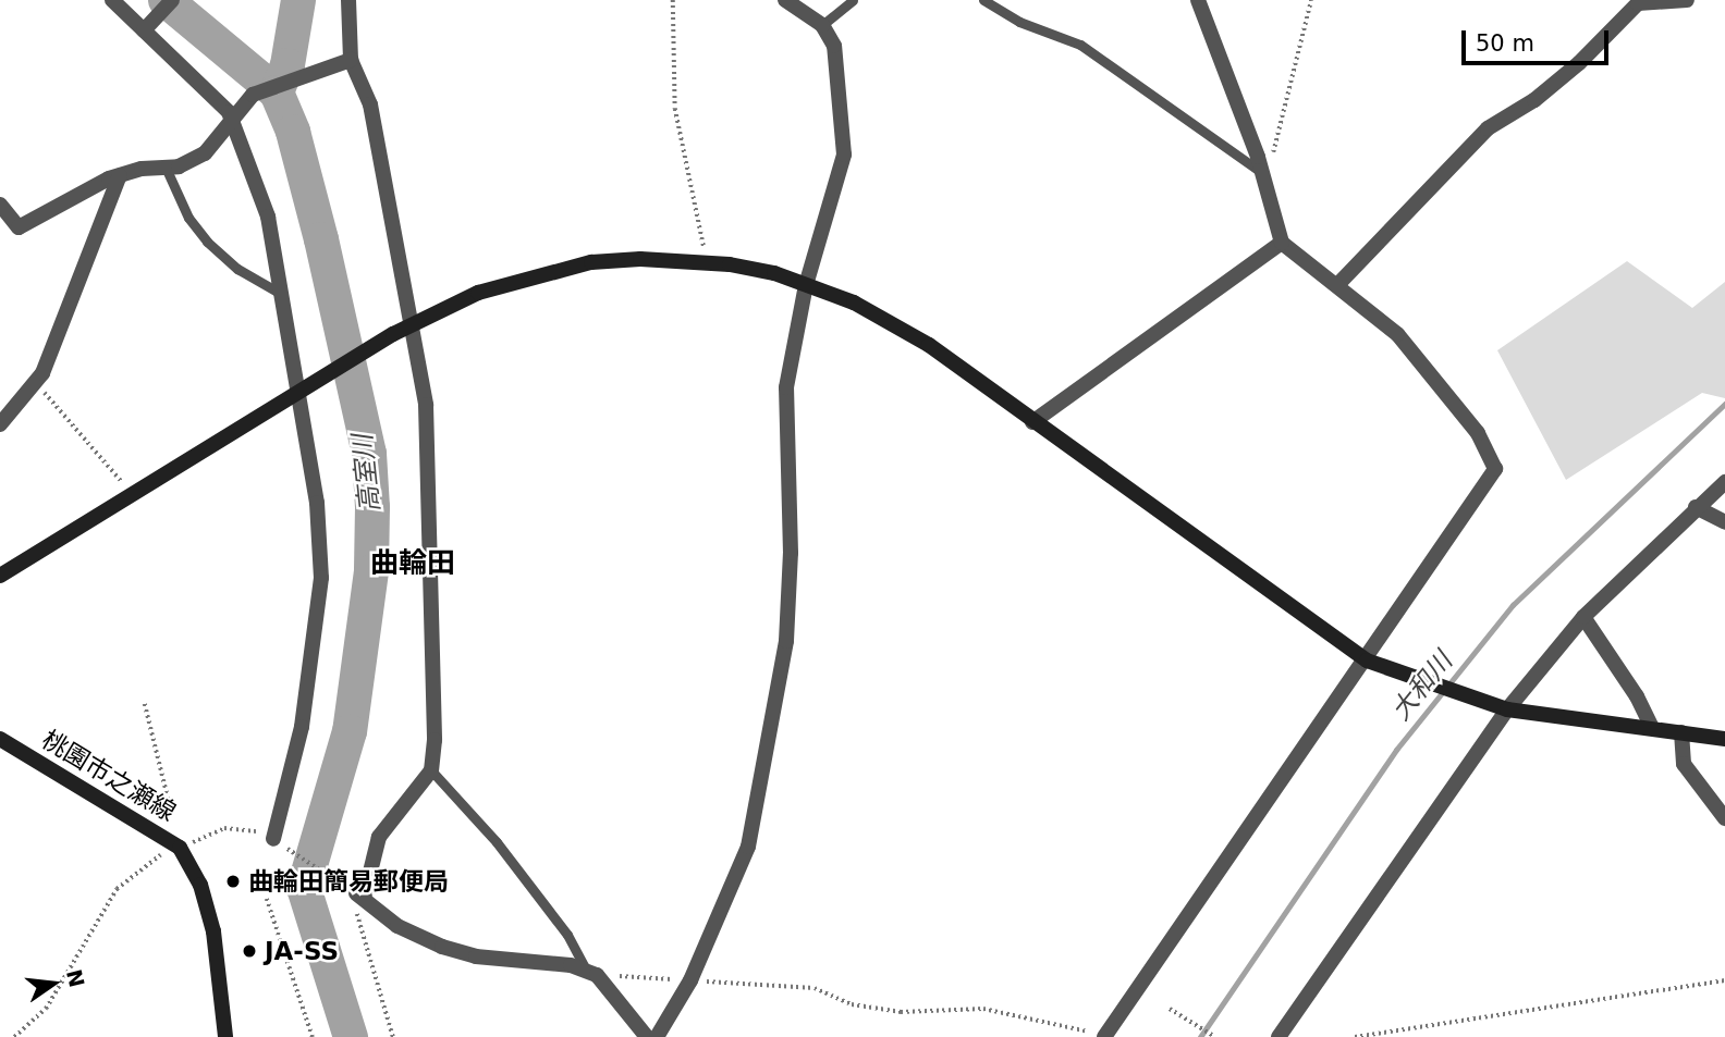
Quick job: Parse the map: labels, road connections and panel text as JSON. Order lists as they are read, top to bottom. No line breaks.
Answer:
{"streets":{"street":["桃園市之瀬線"]},"districts":["曲輪田"],"water":["高室川","大和川"],"places":["曲輪田簡易郵便局","JA-SS"],"scale_bar":"50 m","north":"right"}
